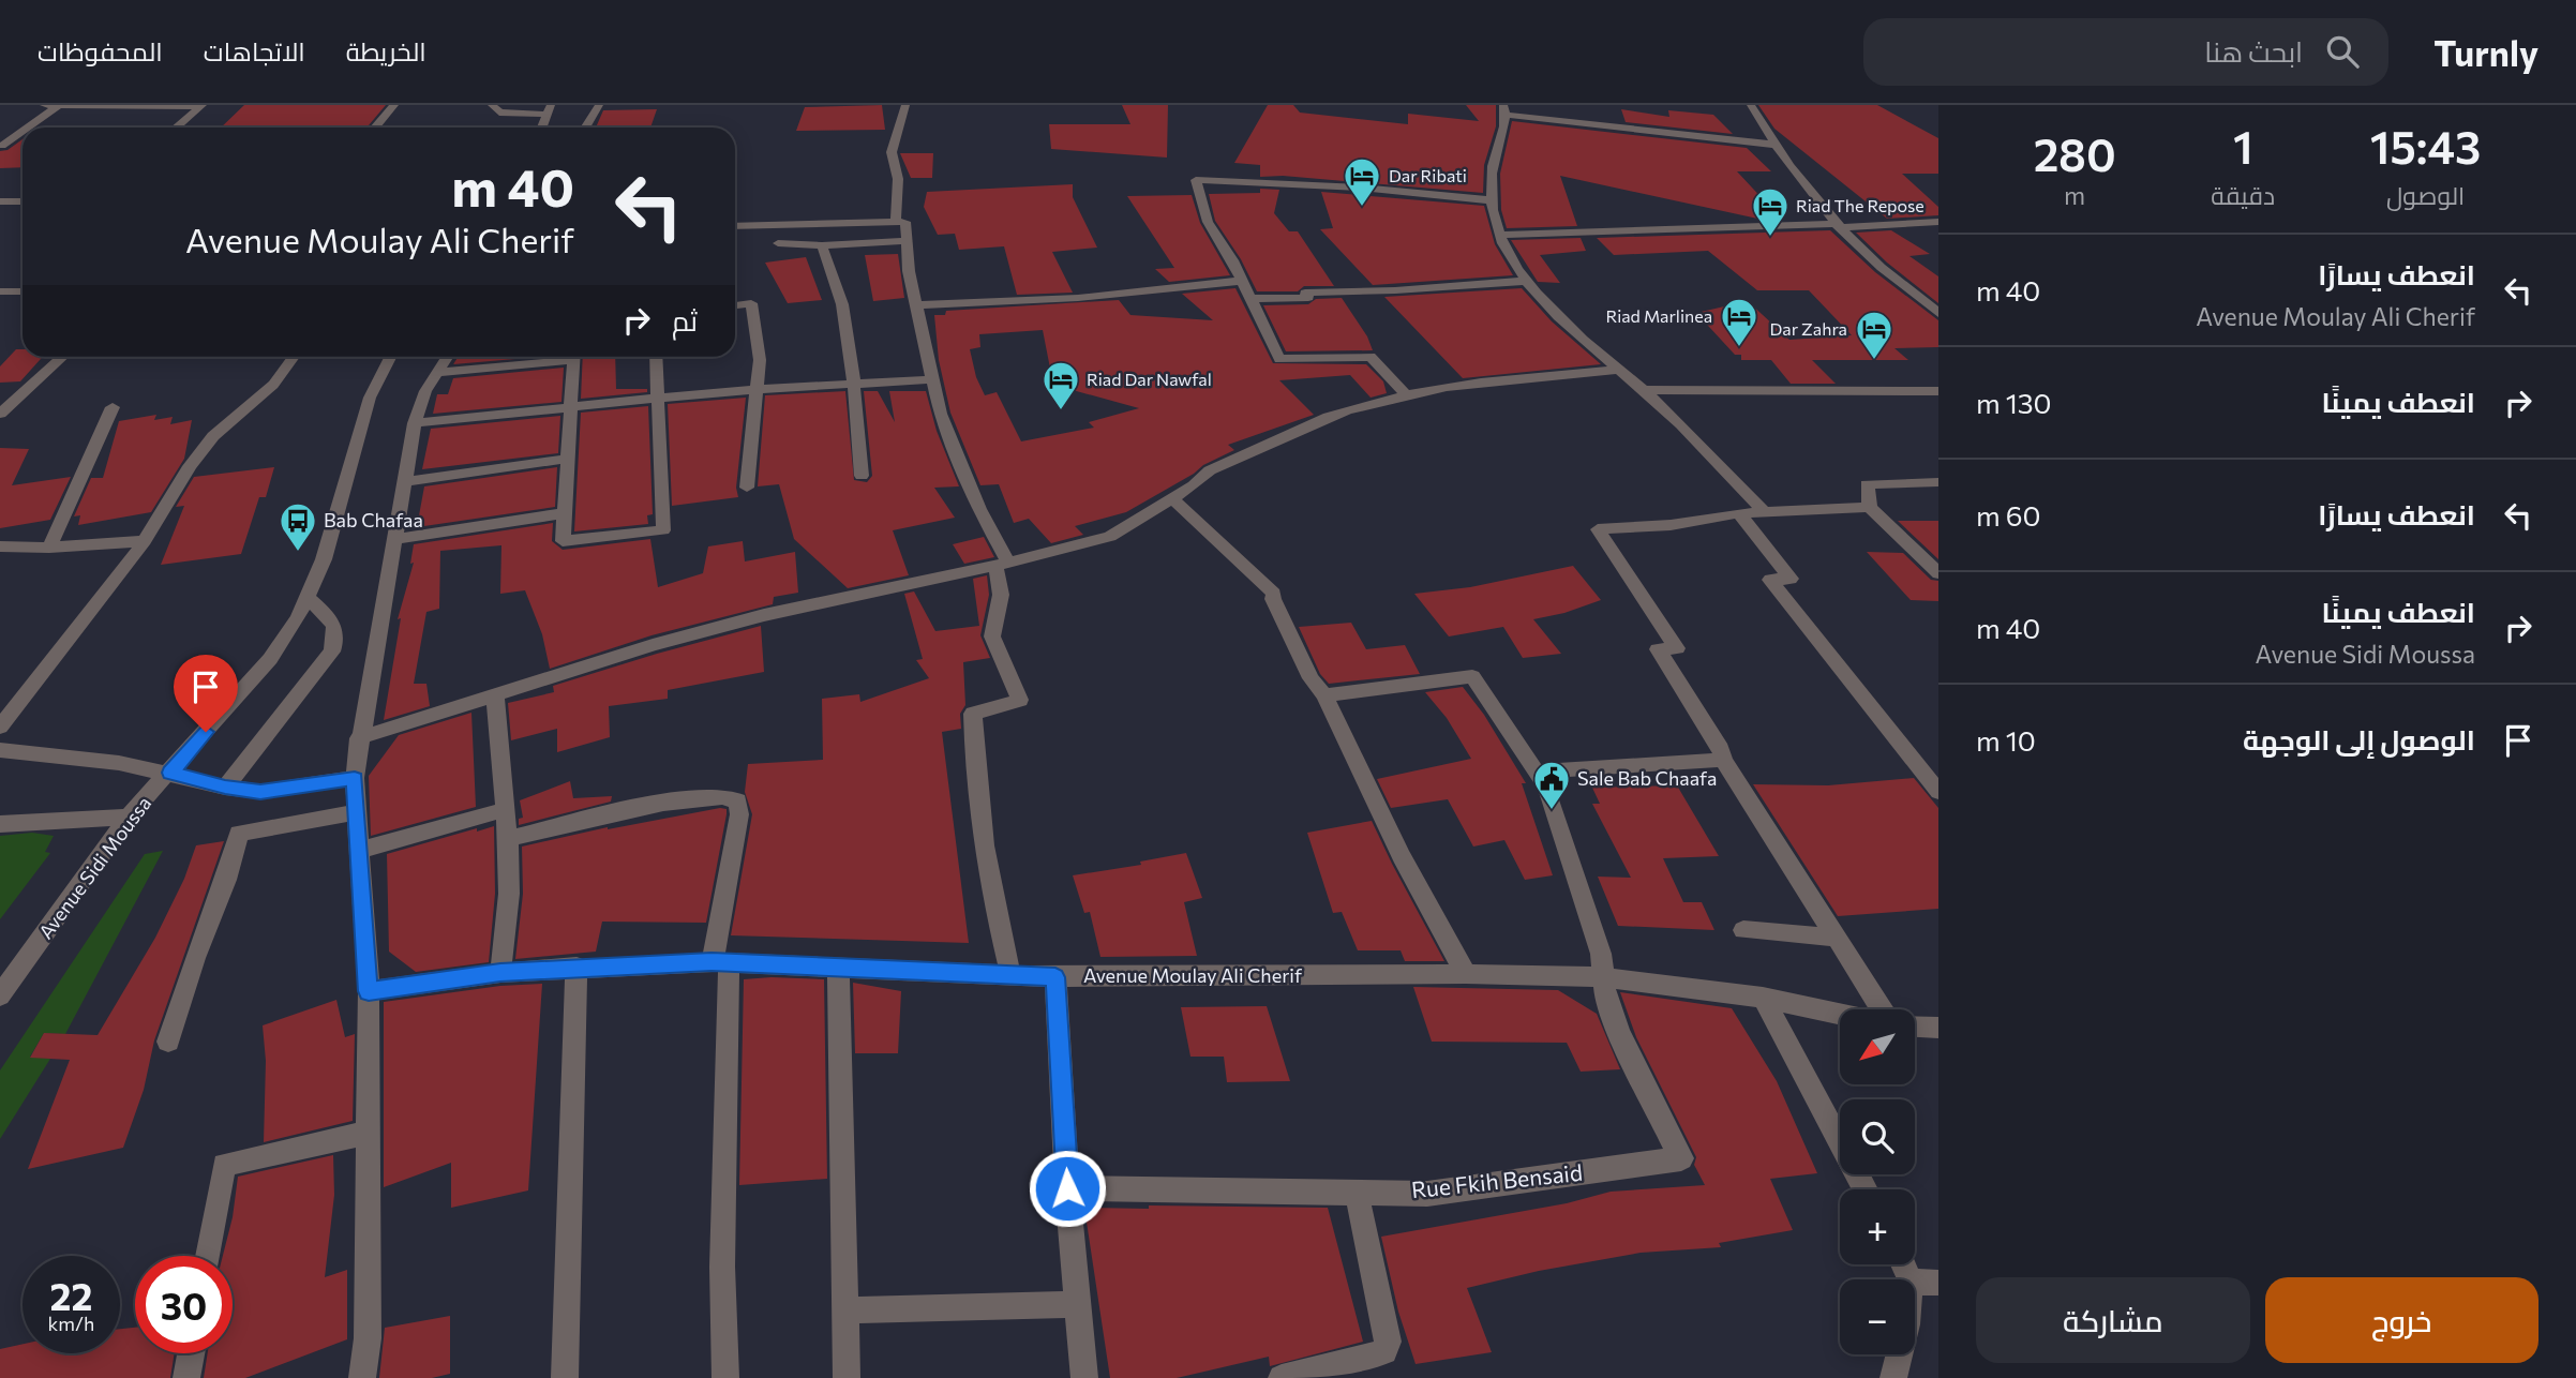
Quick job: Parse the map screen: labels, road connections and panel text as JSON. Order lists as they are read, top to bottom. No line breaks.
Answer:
{"streets":{"street":["Avenue Sidi Moussa","Avenue Moulay Ali Cherif","Rue Fkih Bensaid"]},"crossings":[["Avenue Moulay Ali Cherif","Rue Fkih Bensaid"]],"places":{"hotel":["Dar Ribati","Riad The Repose","Riad Marlinea","Dar Zahra","Riad Dar Nawfal"],"bus stop":["Bab Chafaa"],"public building":["Sale Bab Chaafa"]},"north":"bottom left","page":{"header":"Turnly","search":"ابحث هنا","nav":["الخريطة","الاتجاهات","المحفوظات"],"eta":["15:43","الوصول","1","دقيقة","280","m"],"turn":["40 m","Avenue Moulay Ali Cherif"],"list":[{"name":"انعطف يسارًا","note":"Avenue Moulay Ali Cherif","value":"40 m"},{"name":"انعطف يمينًا","value":"130 m"},{"name":"انعطف يسارًا","value":"60 m"},{"name":"انعطف يمينًا","note":"Avenue Sidi Moussa","value":"40 m"},{"name":"الوصول إلى الوجهة","value":"10 m"}],"then":"ثم","map_buttons":["+","−"],"speed":"22 km/h","limit":"30","buttons":["خروج","مشاركة"]}}
